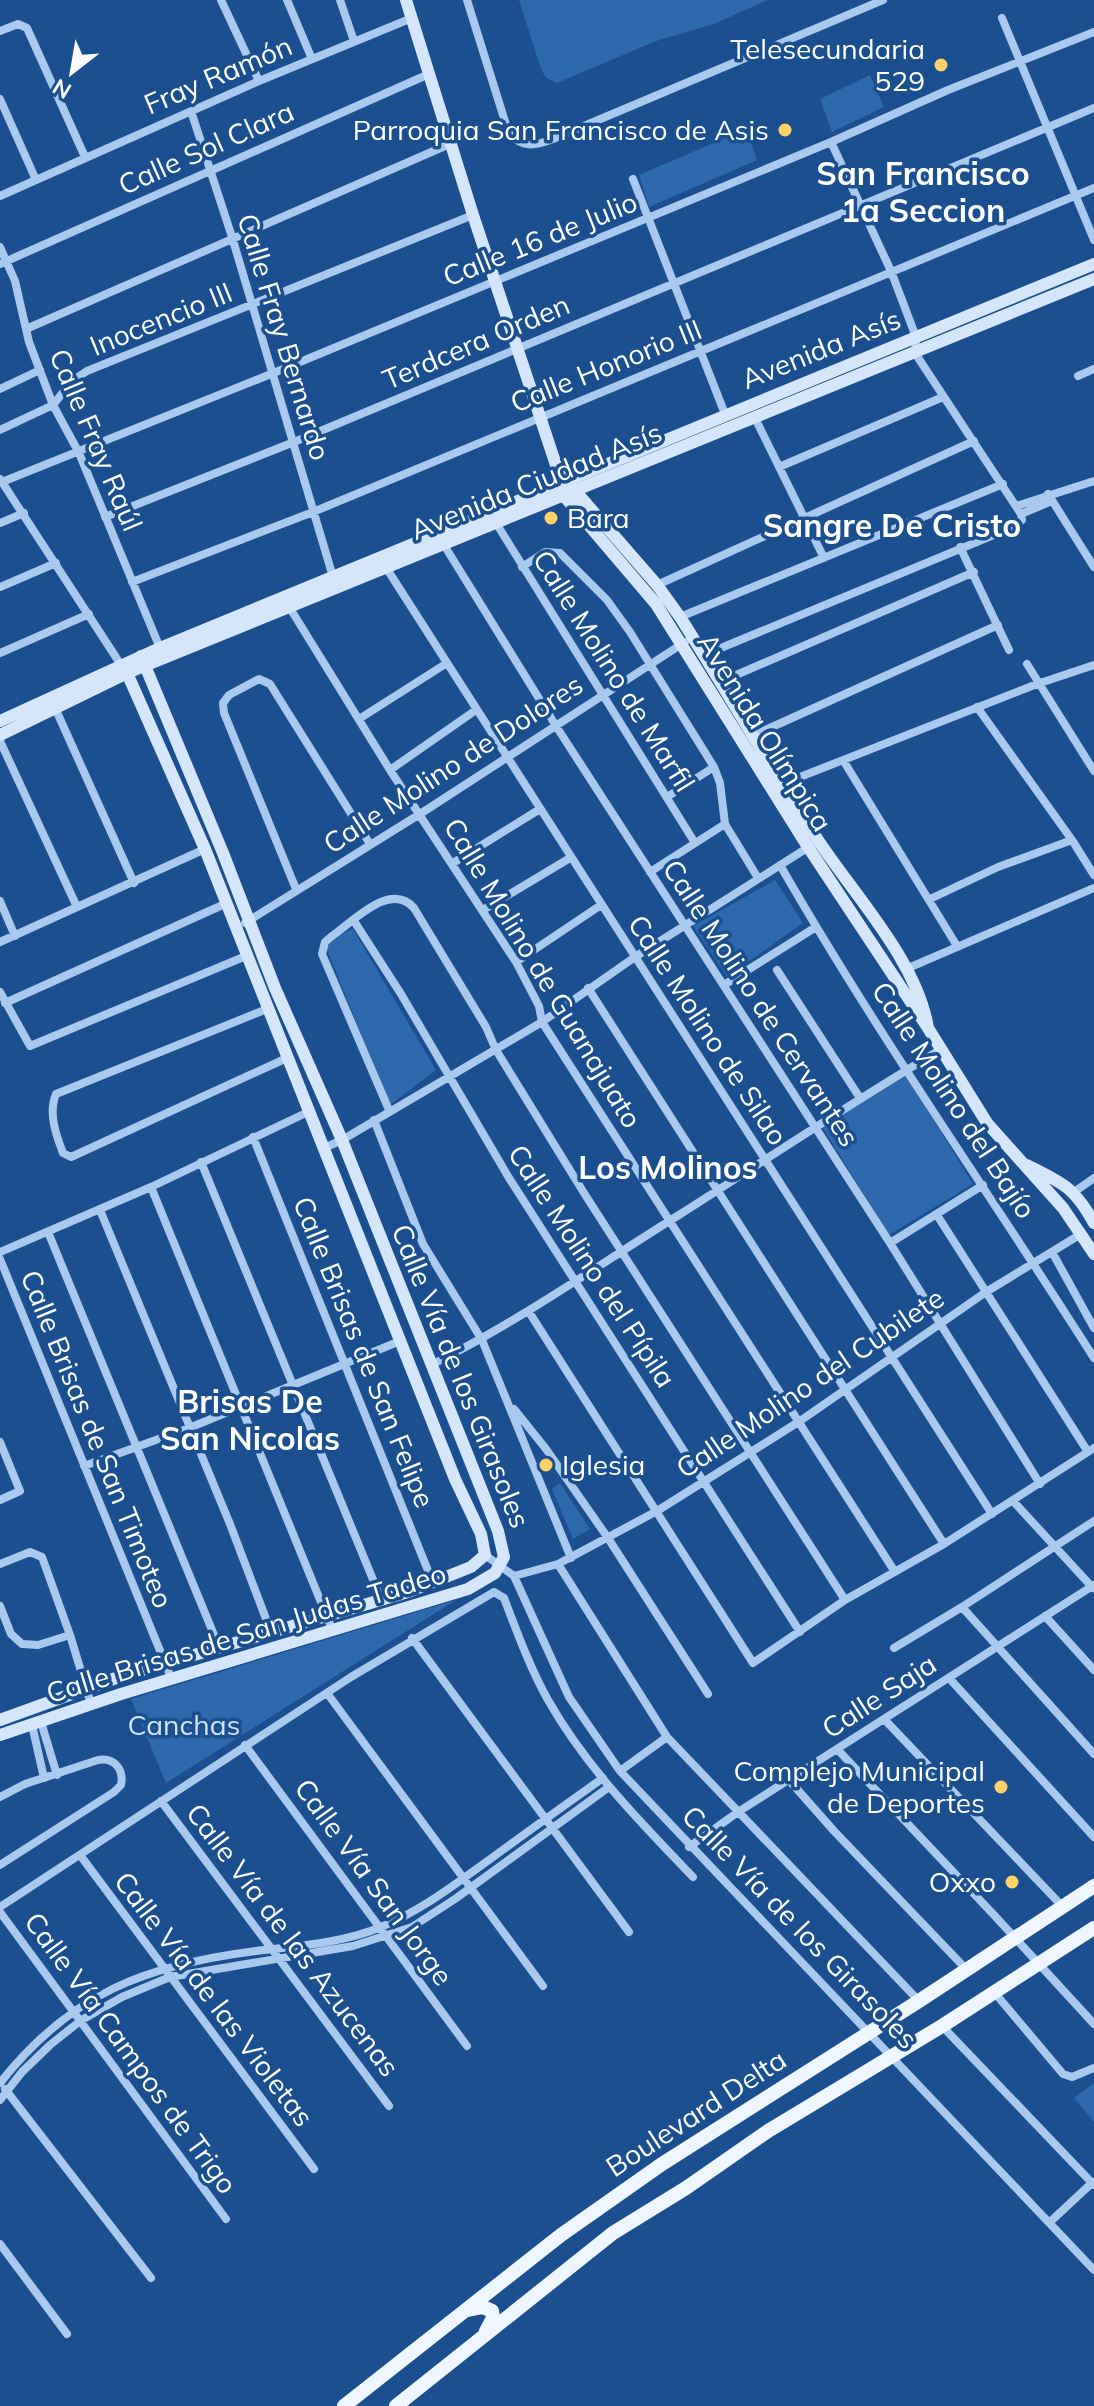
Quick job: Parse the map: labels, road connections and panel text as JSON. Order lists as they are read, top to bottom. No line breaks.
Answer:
{"streets":{"main road":["Boulevard Delta"],"street":["Fray Ramón","Calle Sol Clara","Calle 16 de Julio","Inocencio III","Calle Fray Bernardo","Terdcera Orden","Avenida Asís","Calle Honorio III","Calle Fray Raúl","Avenida Ciudad Asís","Calle Molino de Marfil","Avenida Olímpica","Calle Molino de Dolores","Calle Molino de Guanajuato","Calle Molino de Cervantes","Calle Molino de Silao","Calle Molino del Bajío","Calle Molino del Pípila","Calle Brisas de San Felipe","Calle Vía de los Girasoles","Calle Molino del Cubilete","Calle Brisas de San Timoteo","Calle Brisas de San Judas Tadeo","Calle Saja","Calle Vía San Jorge","Calle Vía de las Azucenas","Calle Vía de las Violetas","Calle Vía Campos de Trigo"]},"crossings":[["Fray Ramón","Calle Fray Bernardo"],["Calle Sol Clara","Calle Fray Bernardo"],["Calle Sol Clara","Calle Fray Raúl"],["Calle 16 de Julio","Calle Fray Bernardo"],["Calle 16 de Julio","Calle Fray Raúl"],["Inocencio III","Calle Fray Bernardo"],["Inocencio III","Calle Fray Raúl"],["Calle Fray Bernardo","Terdcera Orden"],["Calle Fray Bernardo","Calle Honorio III"],["Calle Fray Bernardo","Avenida Ciudad Asís"],["Terdcera Orden","Calle Fray Raúl"],["Avenida Asís","Avenida Ciudad Asís"],["Avenida Asís","Avenida Olímpica"],["Calle Honorio III","Calle Fray Raúl"],["Calle Fray Raúl","Avenida Ciudad Asís"],["Avenida Ciudad Asís","Calle Molino de Marfil"],["Avenida Ciudad Asís","Avenida Olímpica"],["Avenida Ciudad Asís","Calle Molino de Guanajuato"],["Avenida Ciudad Asís","Calle Molino de Cervantes"],["Avenida Ciudad Asís","Calle Molino de Silao"],["Avenida Ciudad Asís","Calle Vía de los Girasoles"],["Calle Molino de Marfil","Calle Molino de Dolores"],["Avenida Olímpica","Calle Molino de Dolores"],["Avenida Olímpica","Calle Molino del Cubilete"],["Calle Molino de Dolores","Calle Molino de Guanajuato"],["Calle Molino de Dolores","Calle Molino de Cervantes"],["Calle Molino de Dolores","Calle Molino de Silao"],["Calle Molino de Dolores","Calle Vía de los Girasoles"],["Calle Molino de Guanajuato","Calle Molino del Cubilete"],["Calle Molino de Cervantes","Calle Molino del Cubilete"],["Calle Molino de Silao","Calle Molino del Cubilete"],["Calle Molino del Bajío","Calle Molino del Cubilete"],["Calle Molino del Pípila","Calle Molino del Cubilete"],["Calle Brisas de San Felipe","Calle Brisas de San Judas Tadeo"],["Calle Vía de los Girasoles","Calle Molino del Cubilete"],["Calle Vía de los Girasoles","Calle Brisas de San Judas Tadeo"],["Calle Vía de los Girasoles","Calle Saja"],["Calle Vía de los Girasoles","Boulevard Delta"],["Calle Brisas de San Timoteo","Calle Brisas de San Judas Tadeo"]],"districts":["San Francisco 1a Seccion","Sangre De Cristo","Los Molinos","Brisas De San Nicolas"],"parks":["Canchas"],"places":["Telesecundaria 529","Parroquia San Francisco de Asis","Bara","Iglesia","Complejo Municipal de Deportes","Oxxo"],"north":"bottom left"}
